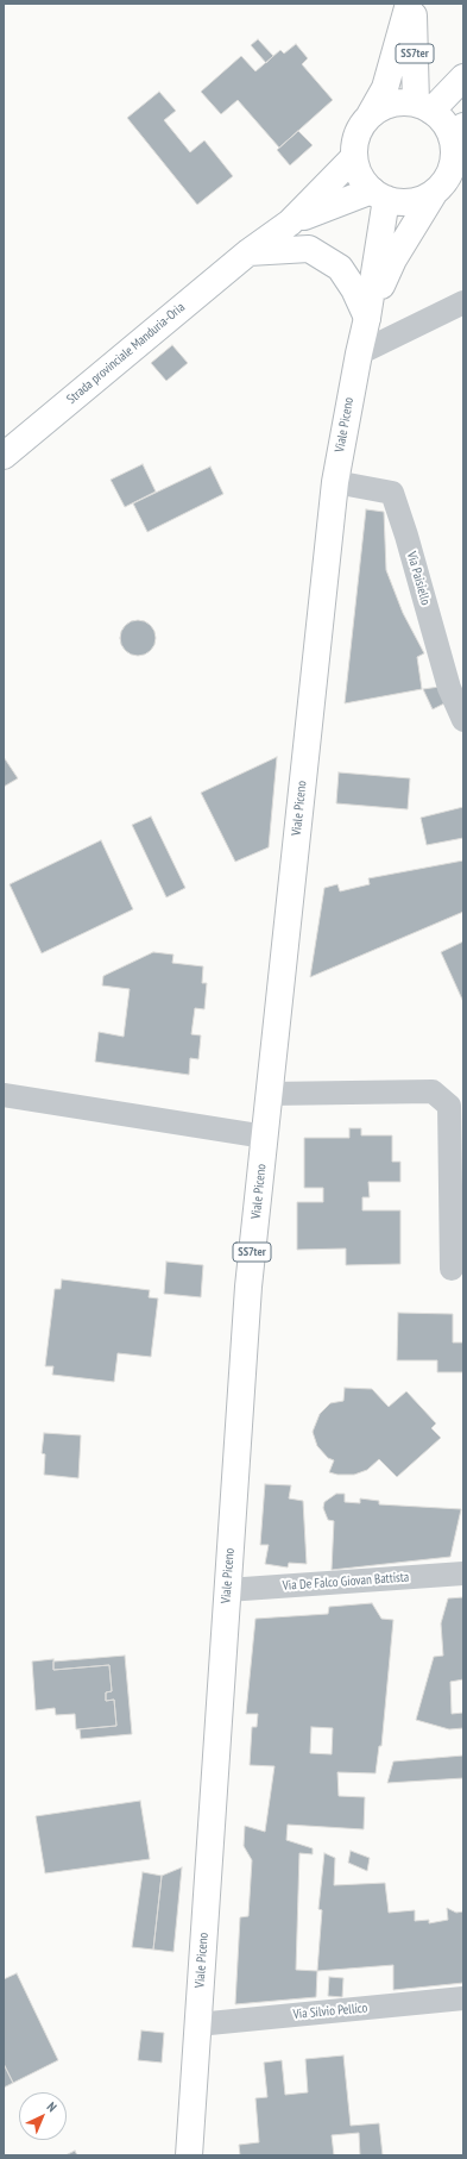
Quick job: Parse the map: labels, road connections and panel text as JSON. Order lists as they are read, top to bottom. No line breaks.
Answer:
{"streets":{"main road":["SS7ter","Strada provinciale Manduria-Oria","Viale Piceno"],"street":["Via Paisiello","Via De Falco Giovan Battista","Via Silvio Pellico"]},"crossings":[["SS7ter","Strada provinciale Manduria-Oria"],["SS7ter","Viale Piceno"],["Strada provinciale Manduria-Oria","Viale Piceno"],["Viale Piceno","Via Paisiello"],["Viale Piceno","Via De Falco Giovan Battista"],["Viale Piceno","Via Silvio Pellico"]],"north":"top right"}
